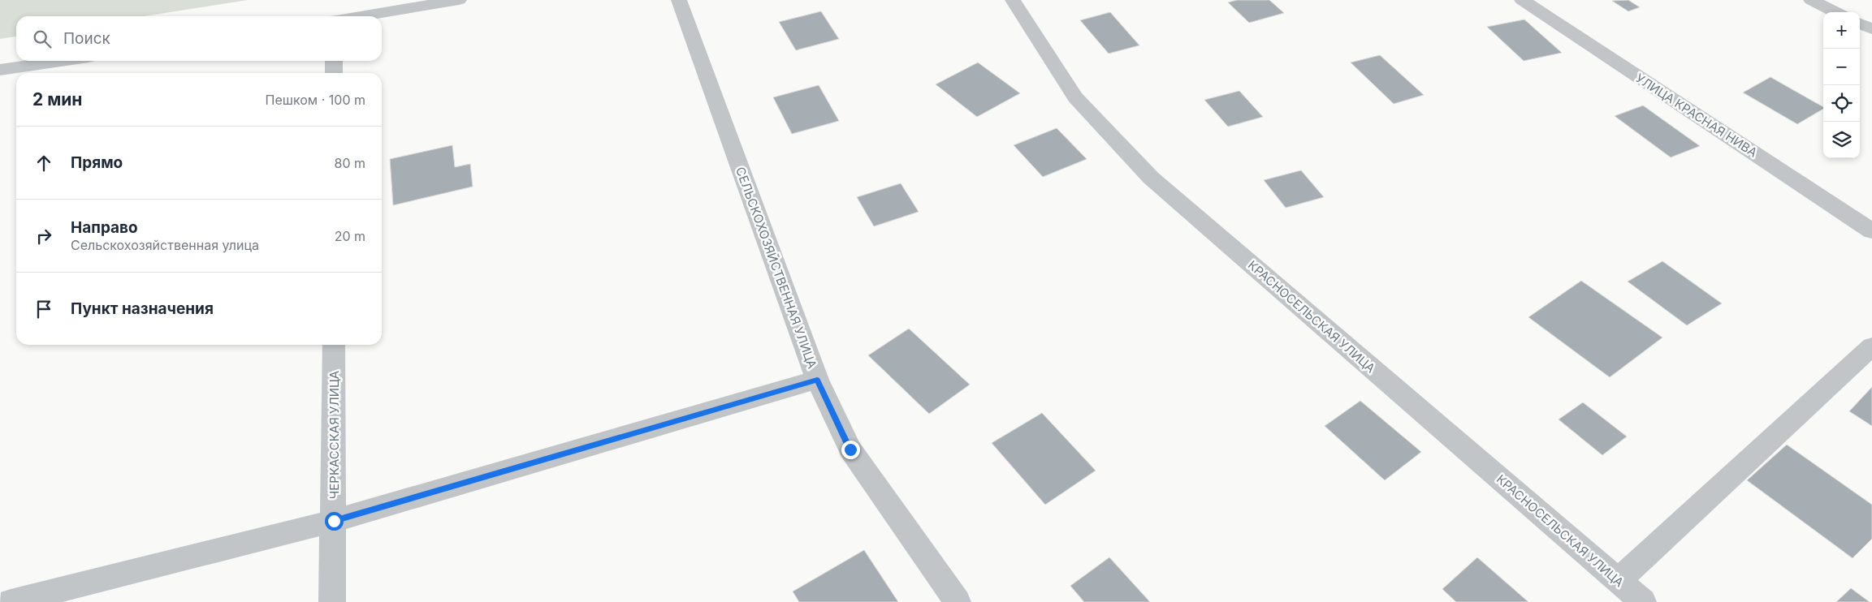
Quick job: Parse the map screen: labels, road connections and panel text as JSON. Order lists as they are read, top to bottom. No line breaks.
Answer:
{"streets":{"street":["УЛИЦА КРАСНАЯ НИВА","СЕЛЬСКОХОЗЯЙСТВЕННАЯ УЛИЦА","КРАСНОСЕЛЬСКАЯ УЛИЦА","ЧЕРКАССКАЯ УЛИЦА"]},"page":{"map_buttons":["+","−"],"search":"Поиск","heading":["2 мин","Пешком · 100 m"],"list":[["Прямо","80 m"],["Направо","Сельскохозяйственная улица","20 m"],"Пункт назначения"]}}
